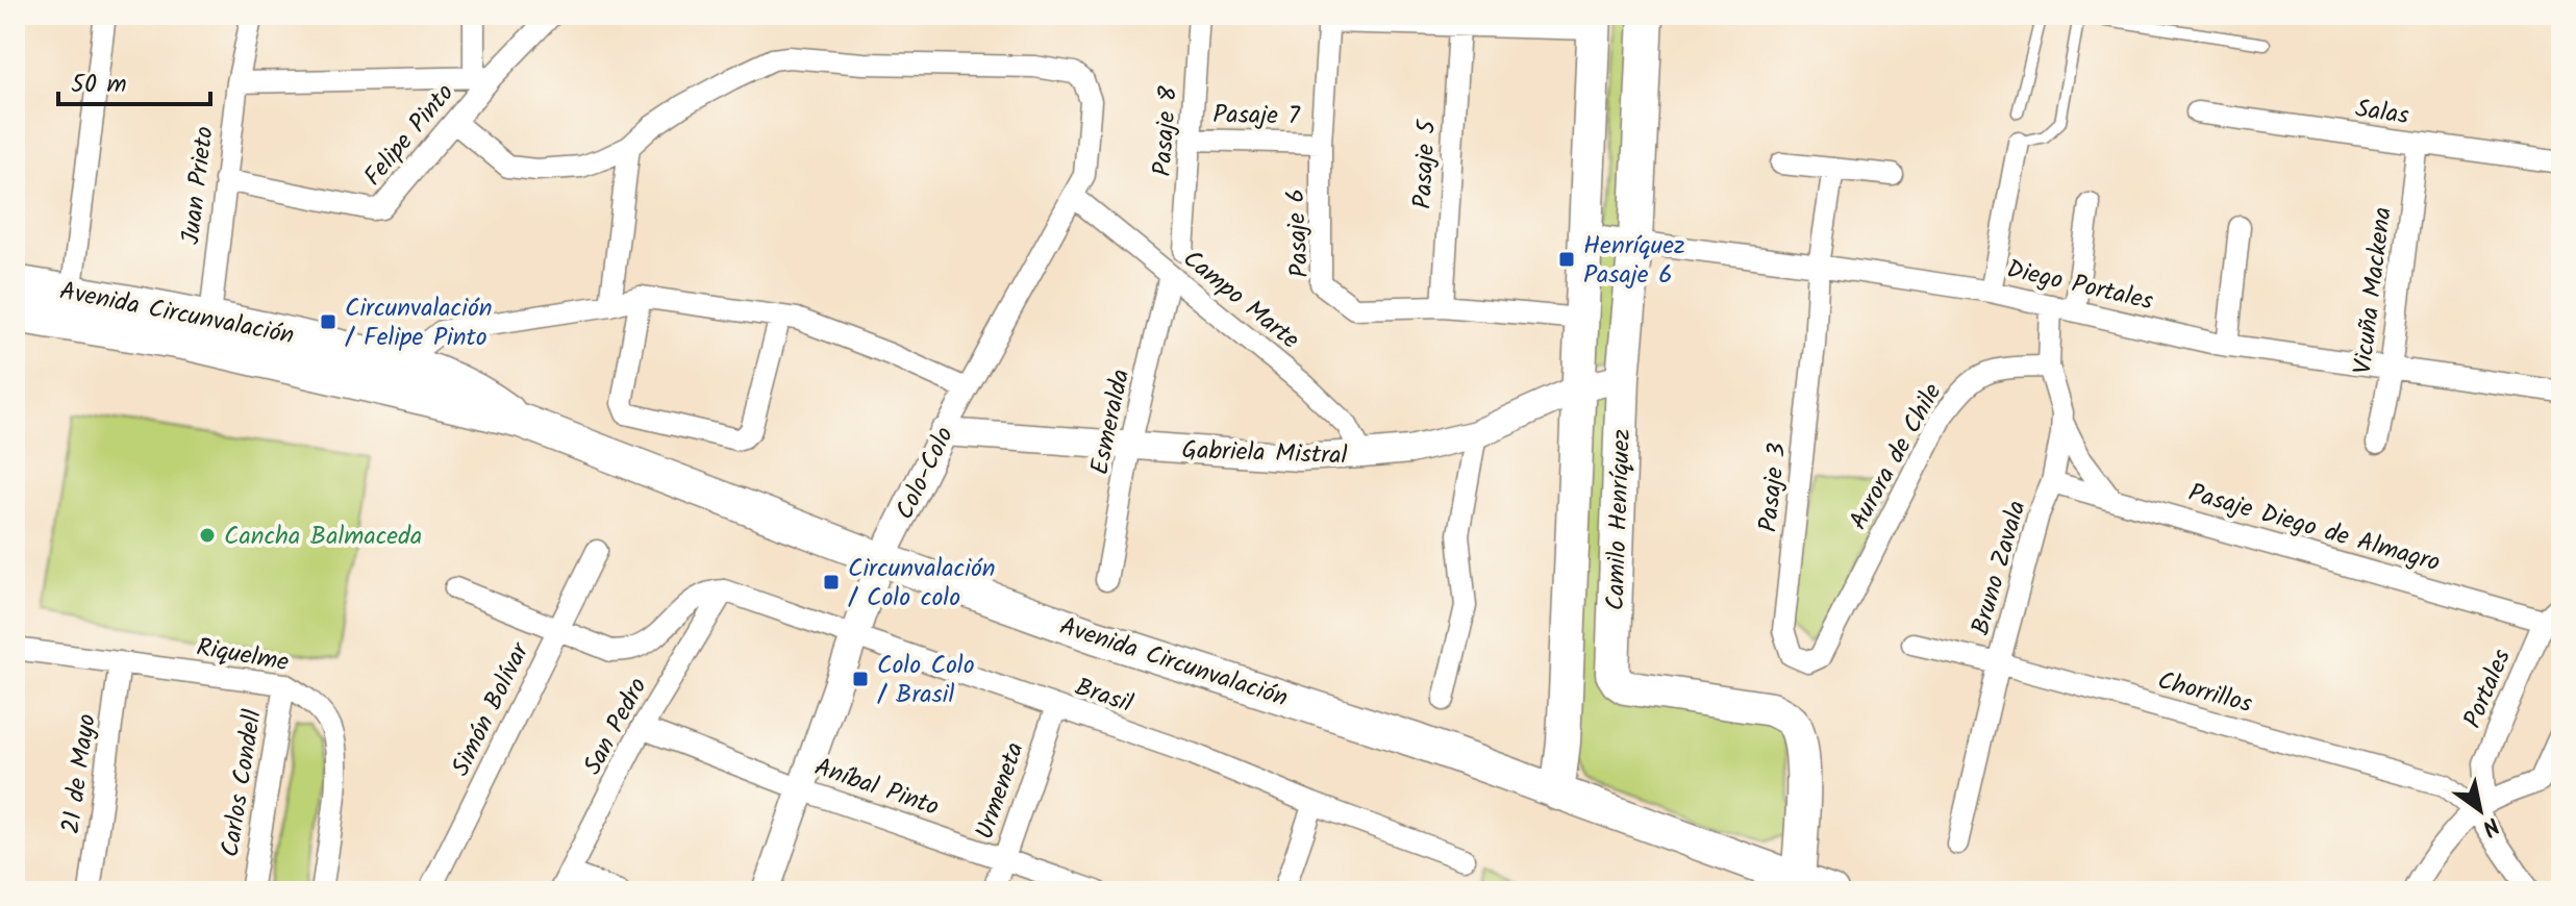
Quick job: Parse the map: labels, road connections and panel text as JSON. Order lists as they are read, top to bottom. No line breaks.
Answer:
{"streets":{"main road":["Avenida Circunvalación","Camilo Henríquez"],"street":["Salas","Pasaje 7","Pasaje 8","Felipe Pinto","Pasaje 5","Juan Prieto","Pasaje 6","Diego Portales","Vicuña Mackena","Campo Marte","Esmeralda","Gabriela Mistral","Aurora de Chile","Colo-Colo","Pasaje 3","Pasaje Diego de Almagro","Bruno Zavala","Riquelme","Portales","Chorrillos","Brasil","Simón Bolívar","San Pedro","21 de Mayo","Carlos Condell","Aníbal Pinto","Urmeneta"]},"crossings":[["Salas","Vicuña Mackena"],["Pasaje 7","Pasaje 8"],["Pasaje 7","Pasaje 6"],["Felipe Pinto","Juan Prieto"],["Pasaje 5","Pasaje 6"],["Juan Prieto","Avenida Circunvalación"],["Pasaje 6","Camilo Henríquez"],["Diego Portales","Vicuña Mackena"],["Diego Portales","Pasaje 3"],["Diego Portales","Camilo Henríquez"],["Diego Portales","Bruno Zavala"],["Campo Marte","Esmeralda"],["Campo Marte","Gabriela Mistral"],["Campo Marte","Colo-Colo"],["Avenida Circunvalación","Colo-Colo"],["Avenida Circunvalación","Camilo Henríquez"],["Esmeralda","Gabriela Mistral"],["Gabriela Mistral","Colo-Colo"],["Gabriela Mistral","Camilo Henríquez"],["Aurora de Chile","Pasaje 3"],["Aurora de Chile","Bruno Zavala"],["Colo-Colo","Brasil"],["Colo-Colo","Aníbal Pinto"],["Pasaje Diego de Almagro","Bruno Zavala"],["Pasaje Diego de Almagro","Portales"],["Bruno Zavala","Chorrillos"],["Riquelme","21 de Mayo"],["Riquelme","Carlos Condell"],["Portales","Chorrillos"],["Brasil","San Pedro"],["Brasil","Urmeneta"],["San Pedro","Aníbal Pinto"],["Aníbal Pinto","Urmeneta"]],"places":{"transit":["Henríquez Pasaje 6","Circunvalación / Felipe Pinto","Circunvalación / Colo colo","Colo Colo / Brasil"],"other":["Cancha Balmaceda"]},"scale_bar":"50 m","north":"bottom right"}
